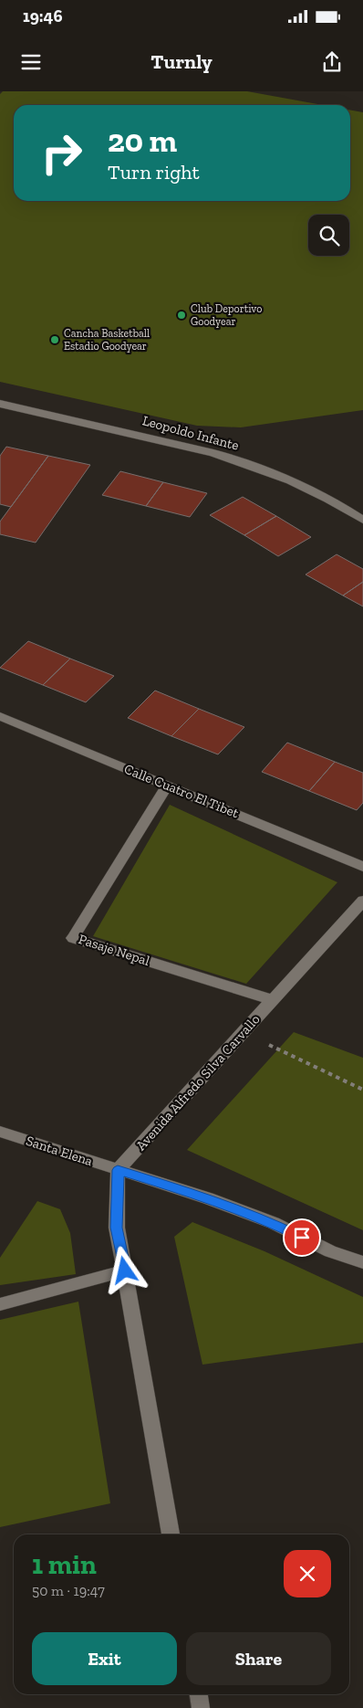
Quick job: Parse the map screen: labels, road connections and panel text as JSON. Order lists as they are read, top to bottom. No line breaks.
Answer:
{"streets":{"street":["Leopoldo Infante","Calle Cuatro El Tibet","Pasaje Nepal","Avenida Alfredo Silva Carvallo","Santa Elena"]},"crossings":[["Calle Cuatro El Tibet","Pasaje Nepal"],["Pasaje Nepal","Avenida Alfredo Silva Carvallo"],["Avenida Alfredo Silva Carvallo","Santa Elena"]],"places":["Club Deportivo Goodyear","Cancha Basketball Estadio Goodyear"],"page":{"status":"19:46","header":"Turnly","turn":["20 m","Turn right"],"heading":["1 min","50 m · 19:47"],"buttons":["Exit","Share"]}}
